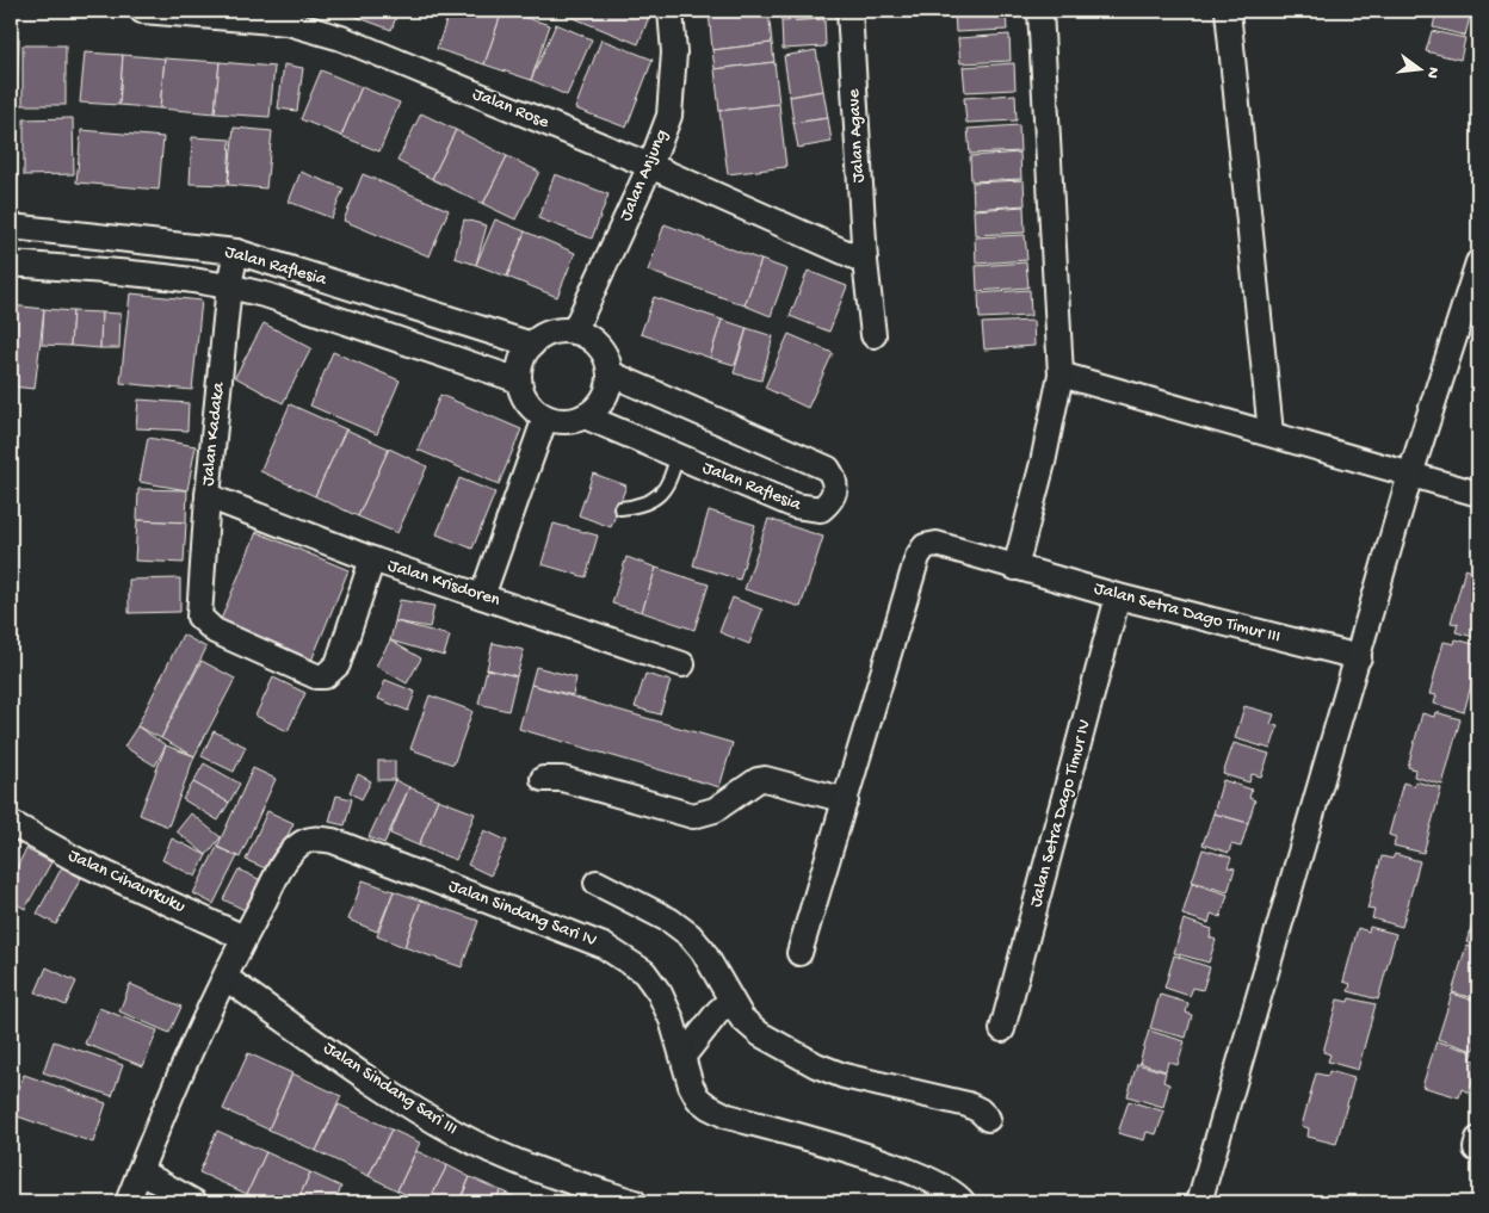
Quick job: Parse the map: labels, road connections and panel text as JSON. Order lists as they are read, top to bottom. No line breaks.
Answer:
{"streets":{"street":["Jalan Rose","Jalan Agave","Jalan Anjung","Jalan Raflesia","Jalan Kadaka","Jalan Krisdoren","Jalan Setra Dago Timur III","Jalan Setra Dago Timur IV","Jalan Cihaurkuku","Jalan Sindang Sari IV","Jalan Sindang Sari III"]},"crossings":[["Jalan Rose","Jalan Agave"],["Jalan Rose","Jalan Anjung"],["Jalan Anjung","Jalan Raflesia"],["Jalan Raflesia","Jalan Kadaka"],["Jalan Kadaka","Jalan Krisdoren"],["Jalan Setra Dago Timur III","Jalan Setra Dago Timur IV"],["Jalan Cihaurkuku","Jalan Sindang Sari IV"]],"north":"right"}
